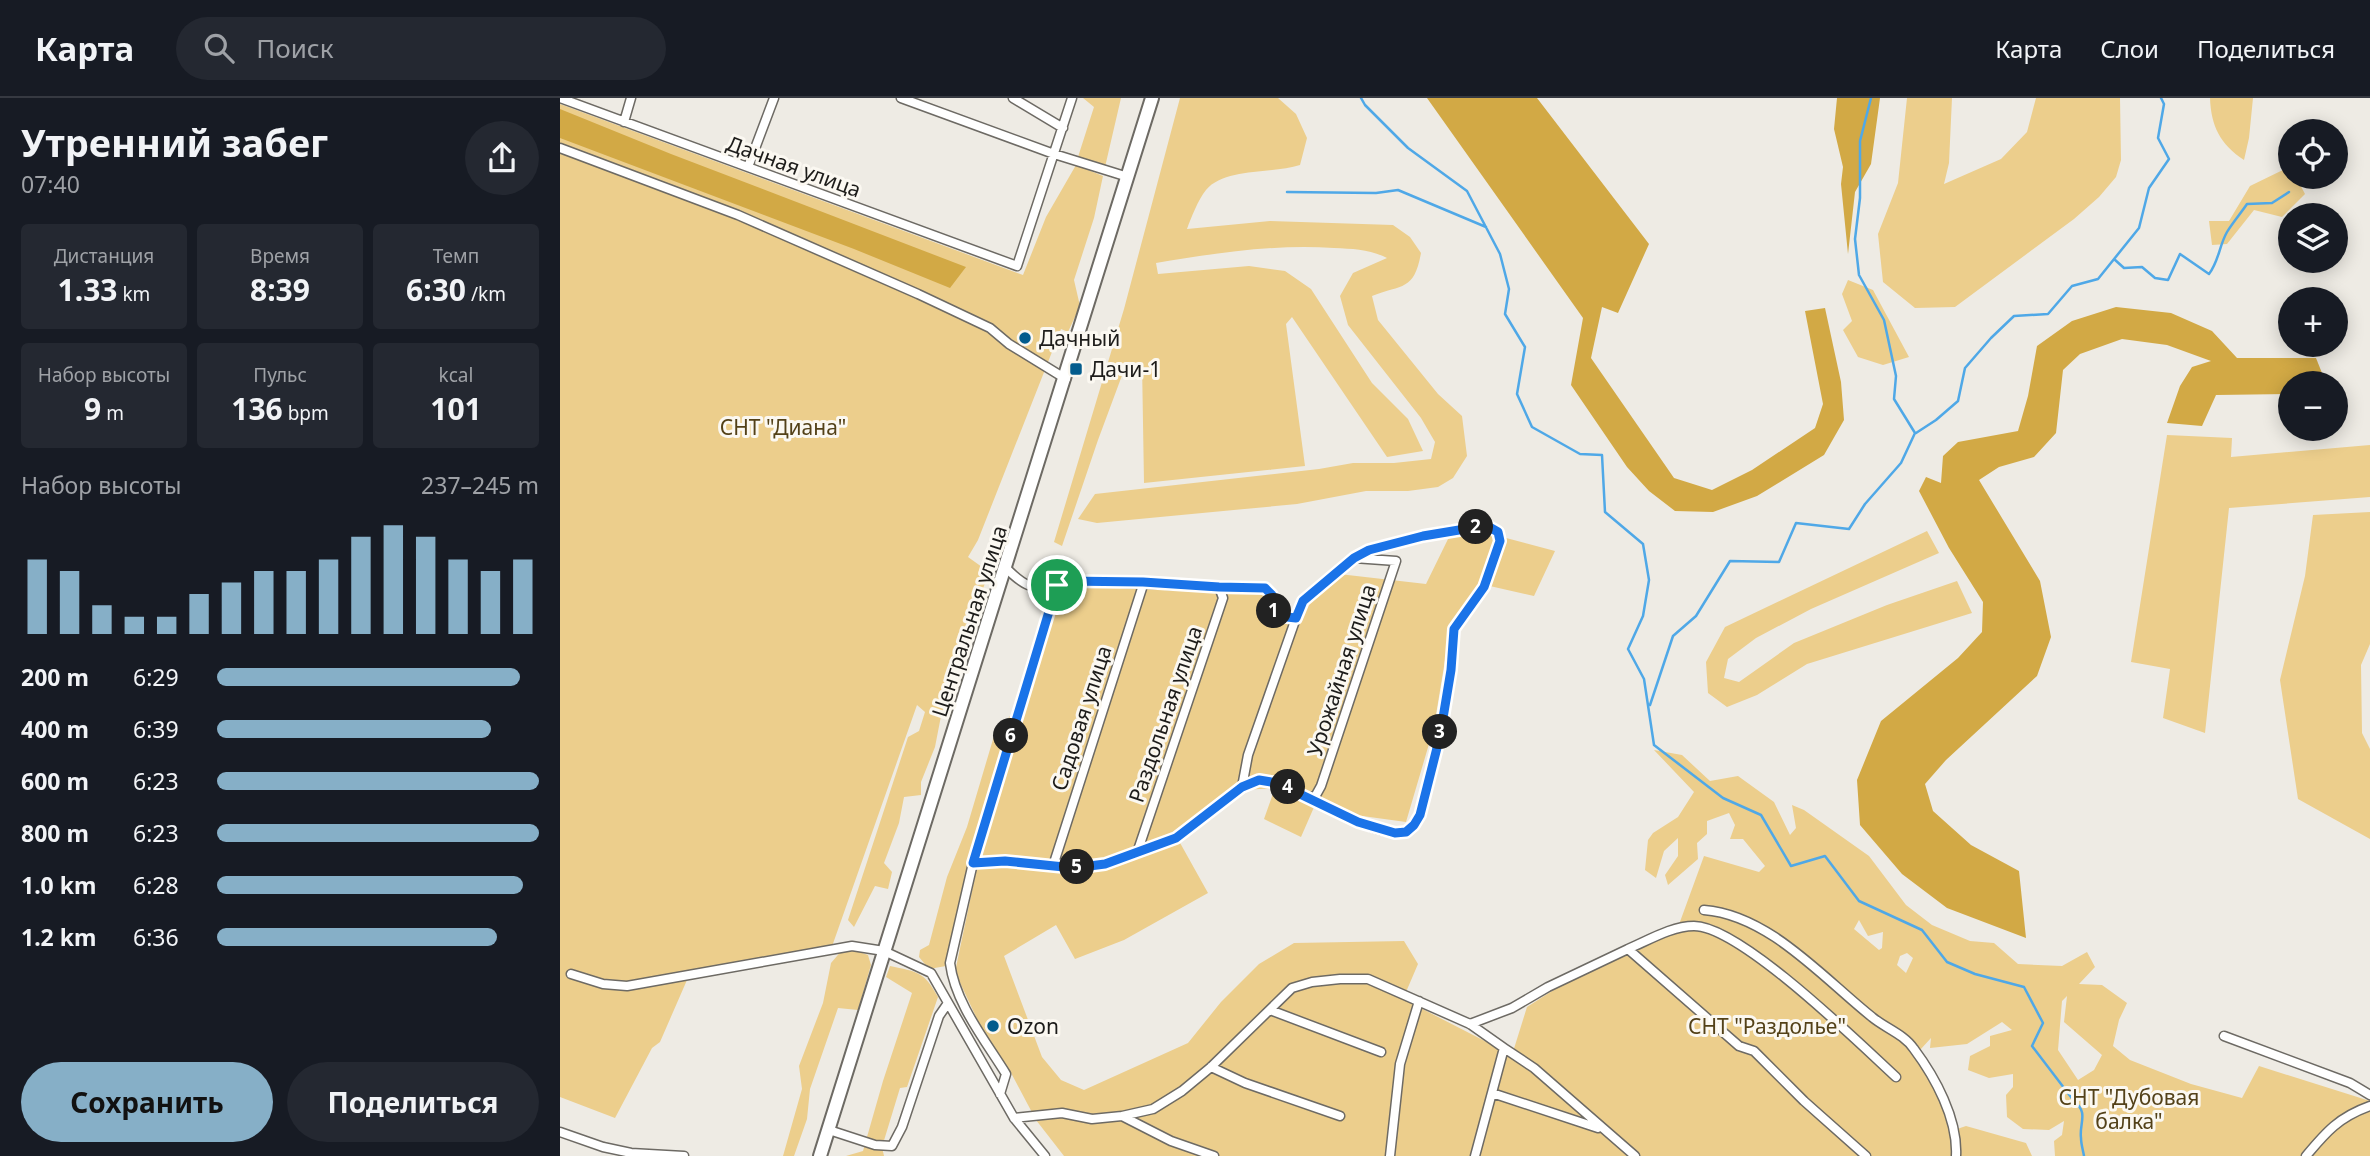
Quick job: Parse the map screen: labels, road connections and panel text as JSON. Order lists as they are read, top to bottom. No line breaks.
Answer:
{"streets":{"street":["Дачная улица","Центральная улица","Урожайная улица","Раздольная улица","Садовая улица"]},"parks":["СНТ \"Диана\"","СНТ \"Раздолье\"","СНТ \"Дубовая балка\""],"places":{"other":["Дачный","Ozon"],"transit":["Дачи-1"]},"page":{"header":"Карта","search":"Поиск","nav":["Карта","Слои","Поделиться"],"heading":["Утренний забег","07:40"],"map_buttons":["+","−"],"stats":[["Дистанция","1.33 km"],["Время","8:39"],["Темп","6:30 /km"],["Набор высоты","9 m"],["Пульс","136 bpm"],["kcal","101"]],"chart":["Набор высоты","237–245 m"],"pins":["2","1","3","6","4","5"],"list":[{"name":"200 m","note":"6:29"},{"name":"400 m","note":"6:39"},{"name":"600 m","note":"6:23"},{"name":"800 m","note":"6:23"},{"name":"1.0 km","note":"6:28"},{"name":"1.2 km","note":"6:36"}],"buttons":["Сохранить","Поделиться"]}}
